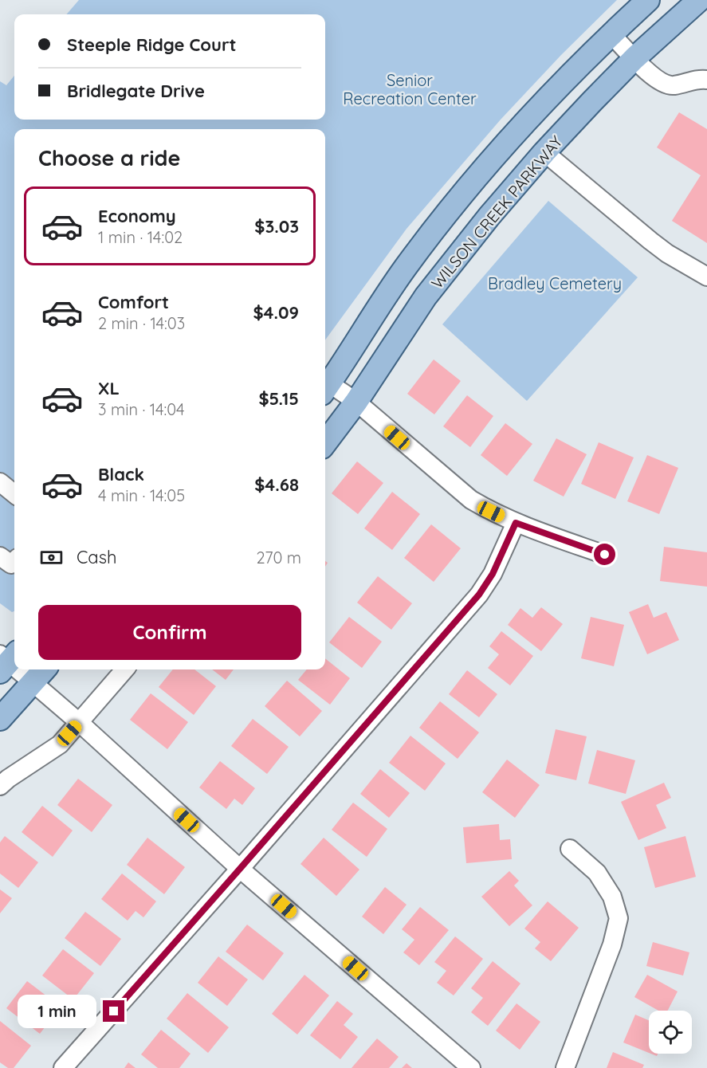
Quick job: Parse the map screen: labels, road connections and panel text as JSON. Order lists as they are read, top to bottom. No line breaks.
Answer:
{"streets":{"main road":["WILSON CREEK PARKWAY"]},"parks":["Senior Recreation Center","Bradley Cemetery"],"page":{"banner":["Steeple Ridge Court","Bridlegate Drive"],"heading":"Choose a ride","list":[{"name":"Economy","note":"1 min · 14:02","value":"$3.03"},{"name":"Comfort","note":"2 min · 14:03","value":"$4.09"},{"name":"XL","note":"3 min · 14:04","value":"$5.15"},{"name":"Black","note":"4 min · 14:05","value":"$4.68"}],"pay":["Cash","270 m"],"buttons":"Confirm","bubble":"1 min"}}
